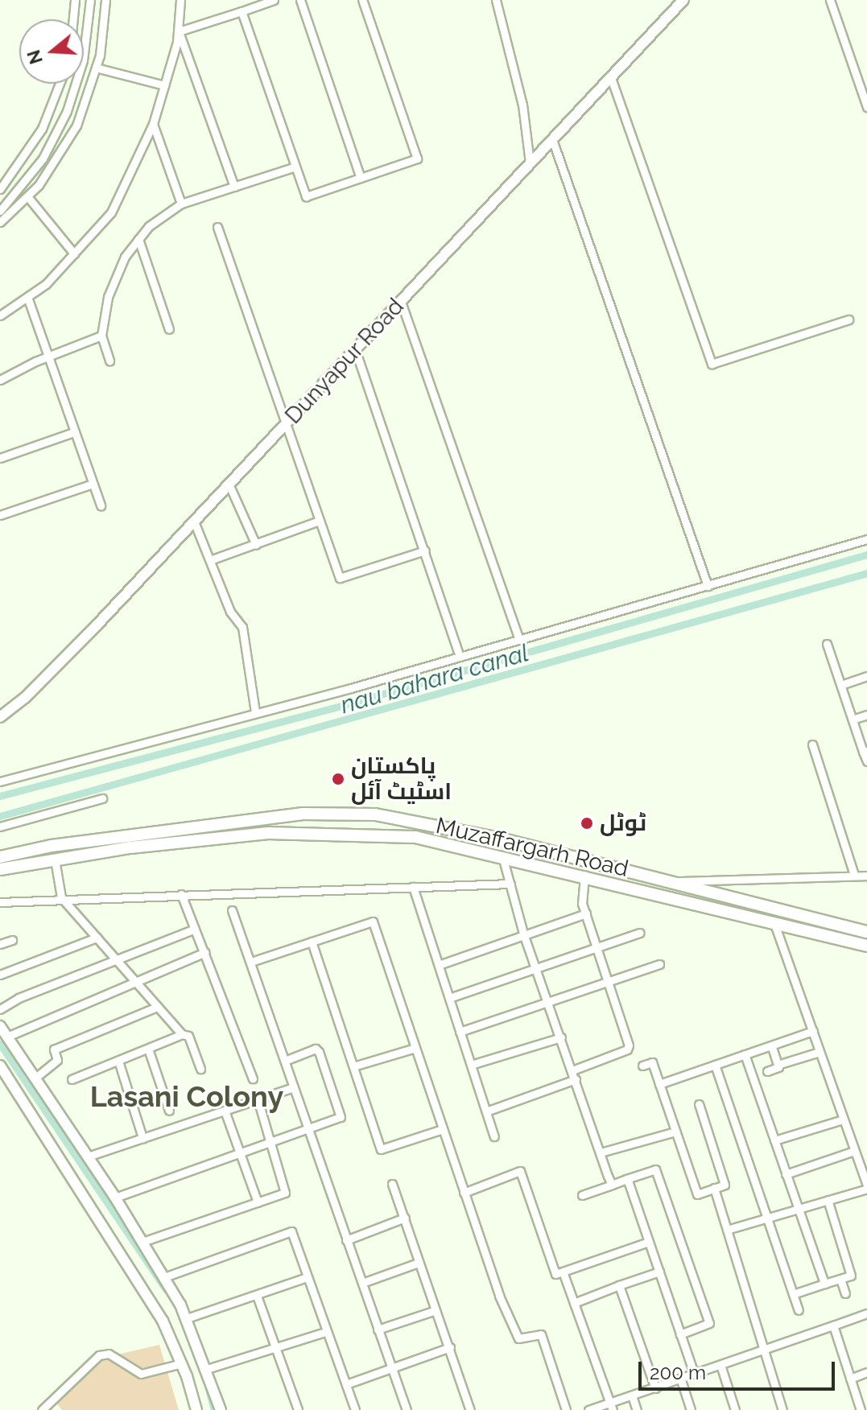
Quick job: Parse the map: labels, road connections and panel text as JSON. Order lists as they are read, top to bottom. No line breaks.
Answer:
{"streets":{"main road":["Dunyapur Road","Muzaffargarh Road"]},"districts":["Lasani Colony"],"water":["nau bahara canal"],"places":["پاکستان اسٹیٹ آئل","ٹوٹل"],"scale_bar":"200 m","north":"left"}
